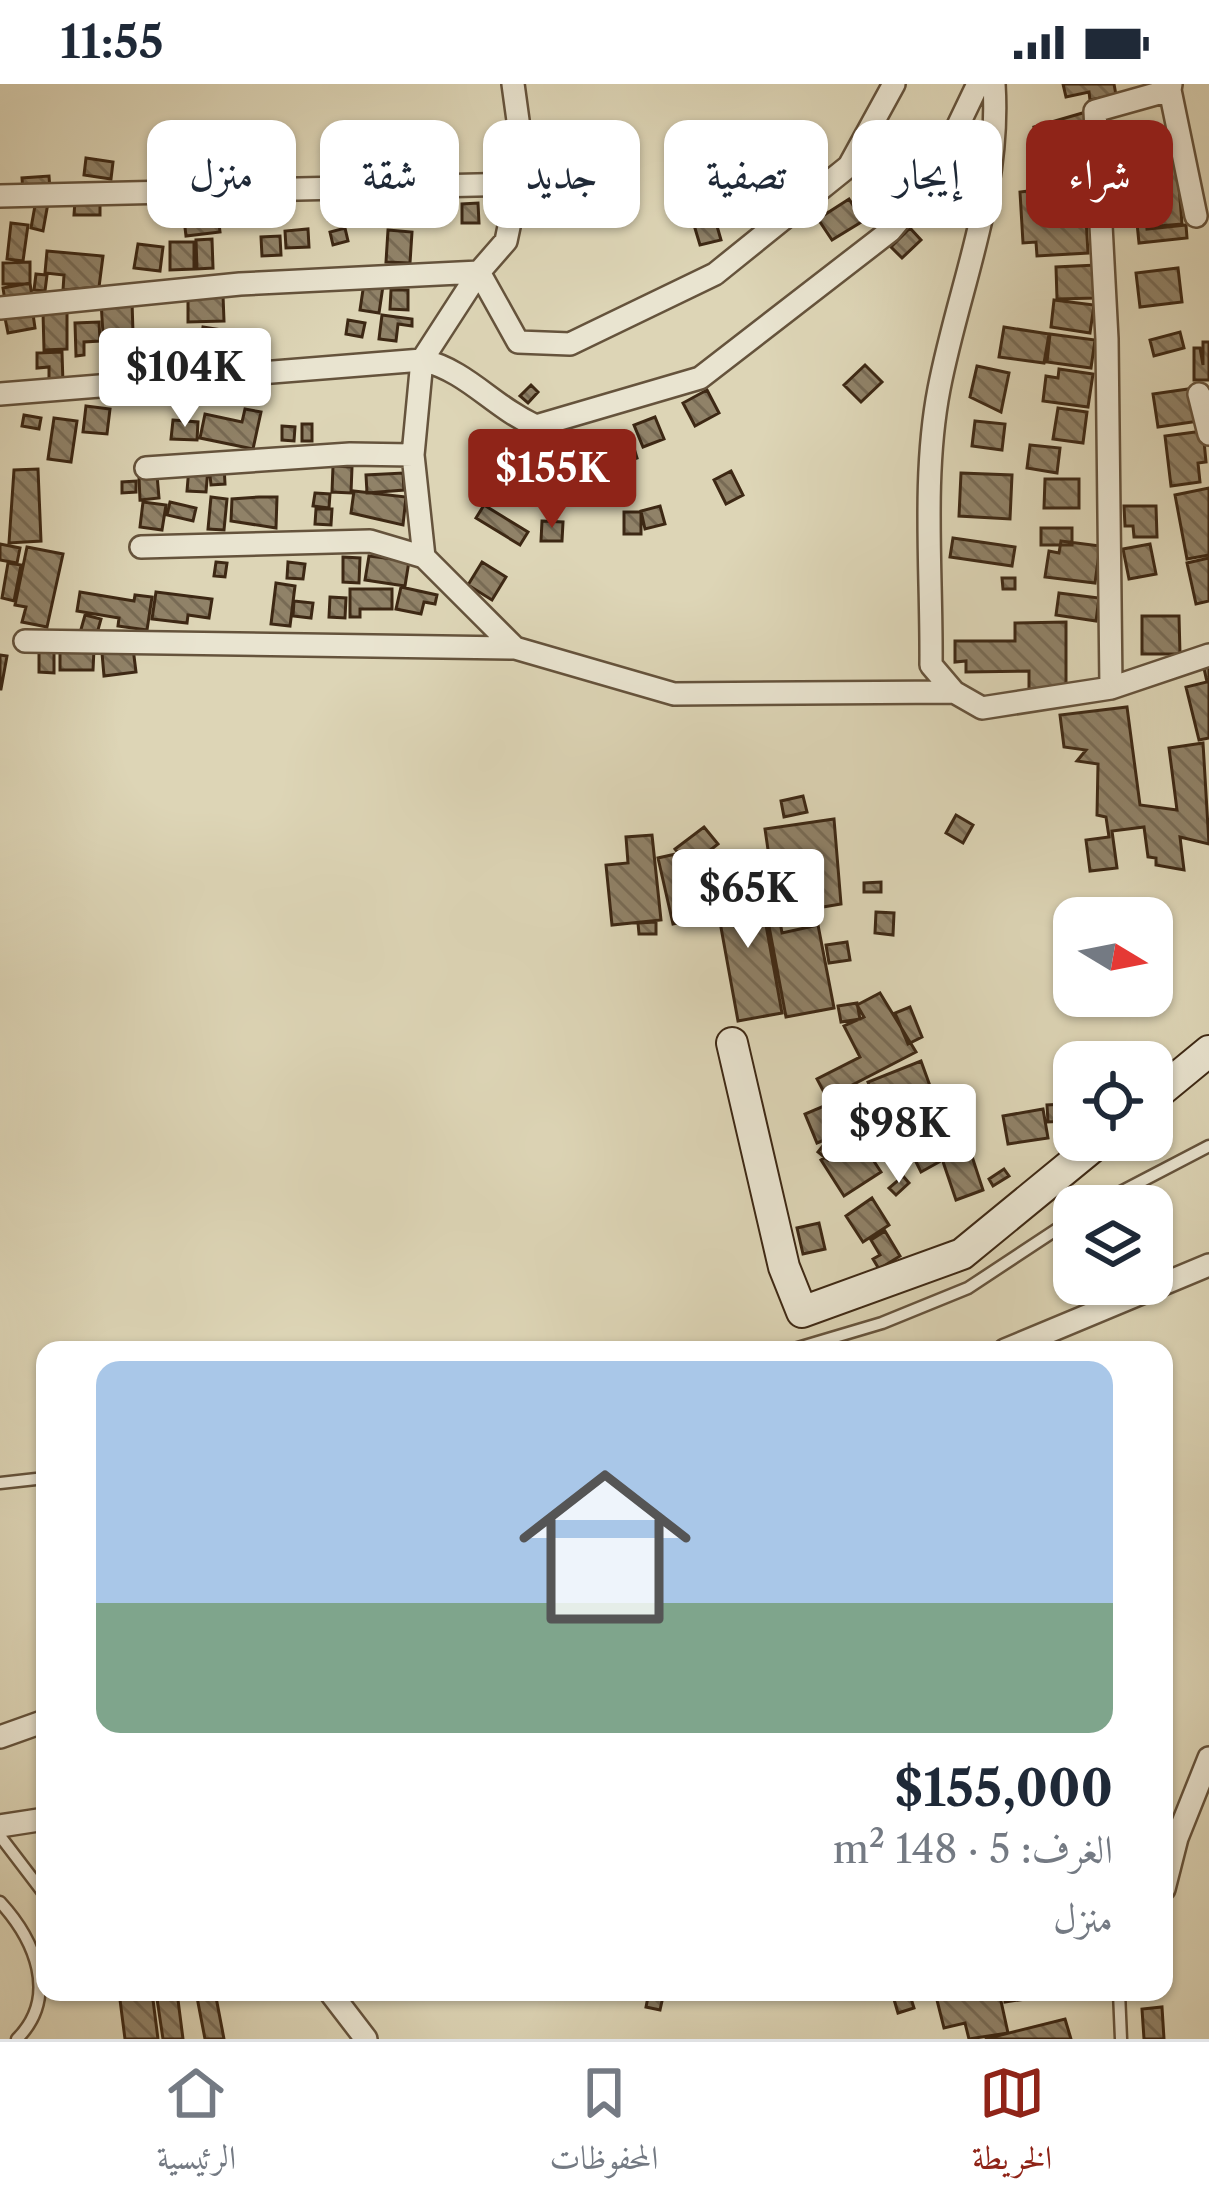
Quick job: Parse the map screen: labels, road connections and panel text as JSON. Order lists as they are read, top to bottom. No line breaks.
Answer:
{"north":"right","page":{"status":"11:55","chip":["شراء","إيجار","تصفية","جديد","شقة","منزل"],"price":["$104K","$155K","$65K","$98K"],"list":[{"name":"$155,000","note":"الغرف: 5 · 148 m² · منزل"}],"tabs":["الخريطة","المحفوظات","الرئيسية"]}}
